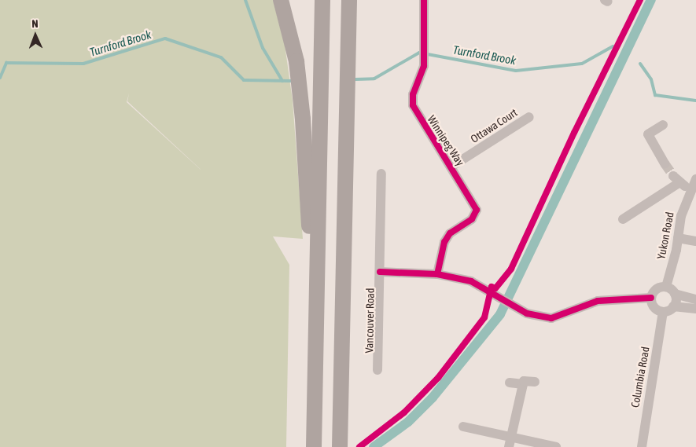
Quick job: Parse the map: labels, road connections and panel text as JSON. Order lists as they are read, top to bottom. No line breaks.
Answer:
{"streets":{"street":["Ottawa Court","Winnipeg Way","Yukon Road","Vancouver Road","Columbia Road"]},"crossings":[["Ottawa Court","Winnipeg Way"],["Yukon Road","Columbia Road"]],"water":["Turnford Brook"],"north":"top"}
